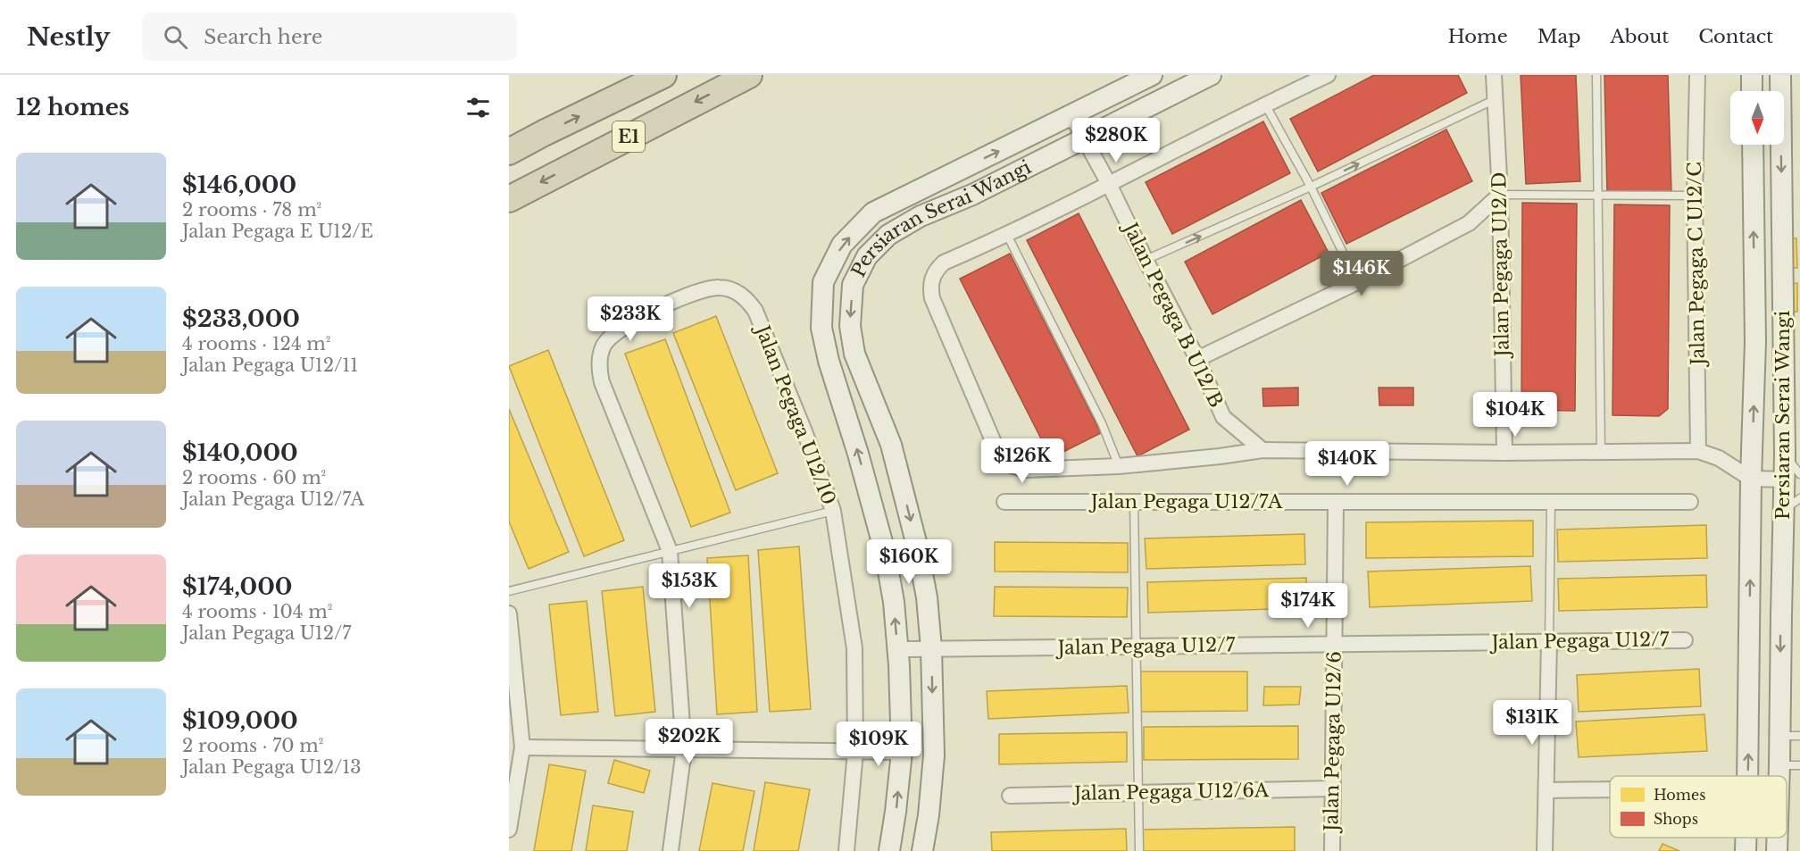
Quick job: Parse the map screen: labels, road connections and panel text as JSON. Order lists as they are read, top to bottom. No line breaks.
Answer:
{"streets":{"highway":["E1"],"street":["Persiaran Serai Wangi","Jalan Pegaga C U12/C","Jalan Pegaga U12/D","Jalan Pegaga B U12/B","Jalan Pegaga U12/10","Jalan Pegaga U12/7A","Jalan Pegaga U12/7","Jalan Pegaga U12/6","Jalan Pegaga U12/6A"]},"crossings":[["Persiaran Serai Wangi","Jalan Pegaga B U12/B"],["Persiaran Serai Wangi","Jalan Pegaga U12/7"],["Jalan Pegaga U12/7A","Jalan Pegaga U12/6"],["Jalan Pegaga U12/7","Jalan Pegaga U12/6"],["Jalan Pegaga U12/6","Jalan Pegaga U12/6A"]],"legend":["Homes","Shops"],"north":"bottom","page":{"header":"Nestly","search":"Search here","nav":["Home","Map","About","Contact"],"heading":"12 homes","price":["$280K","$146K","$233K","$104K","$126K","$140K","$160K","$153K","$174K","$131K","$202K","$109K"],"list":[{"name":"$146,000","note":"2 rooms · 78 m² · Jalan Pegaga E U12/E"},{"name":"$233,000","note":"4 rooms · 124 m² · Jalan Pegaga U12/11"},{"name":"$140,000","note":"2 rooms · 60 m² · Jalan Pegaga U12/7A"},{"name":"$174,000","note":"4 rooms · 104 m² · Jalan Pegaga U12/7"},{"name":"$109,000","note":"2 rooms · 70 m² · Jalan Pegaga U12/13"}]}}
